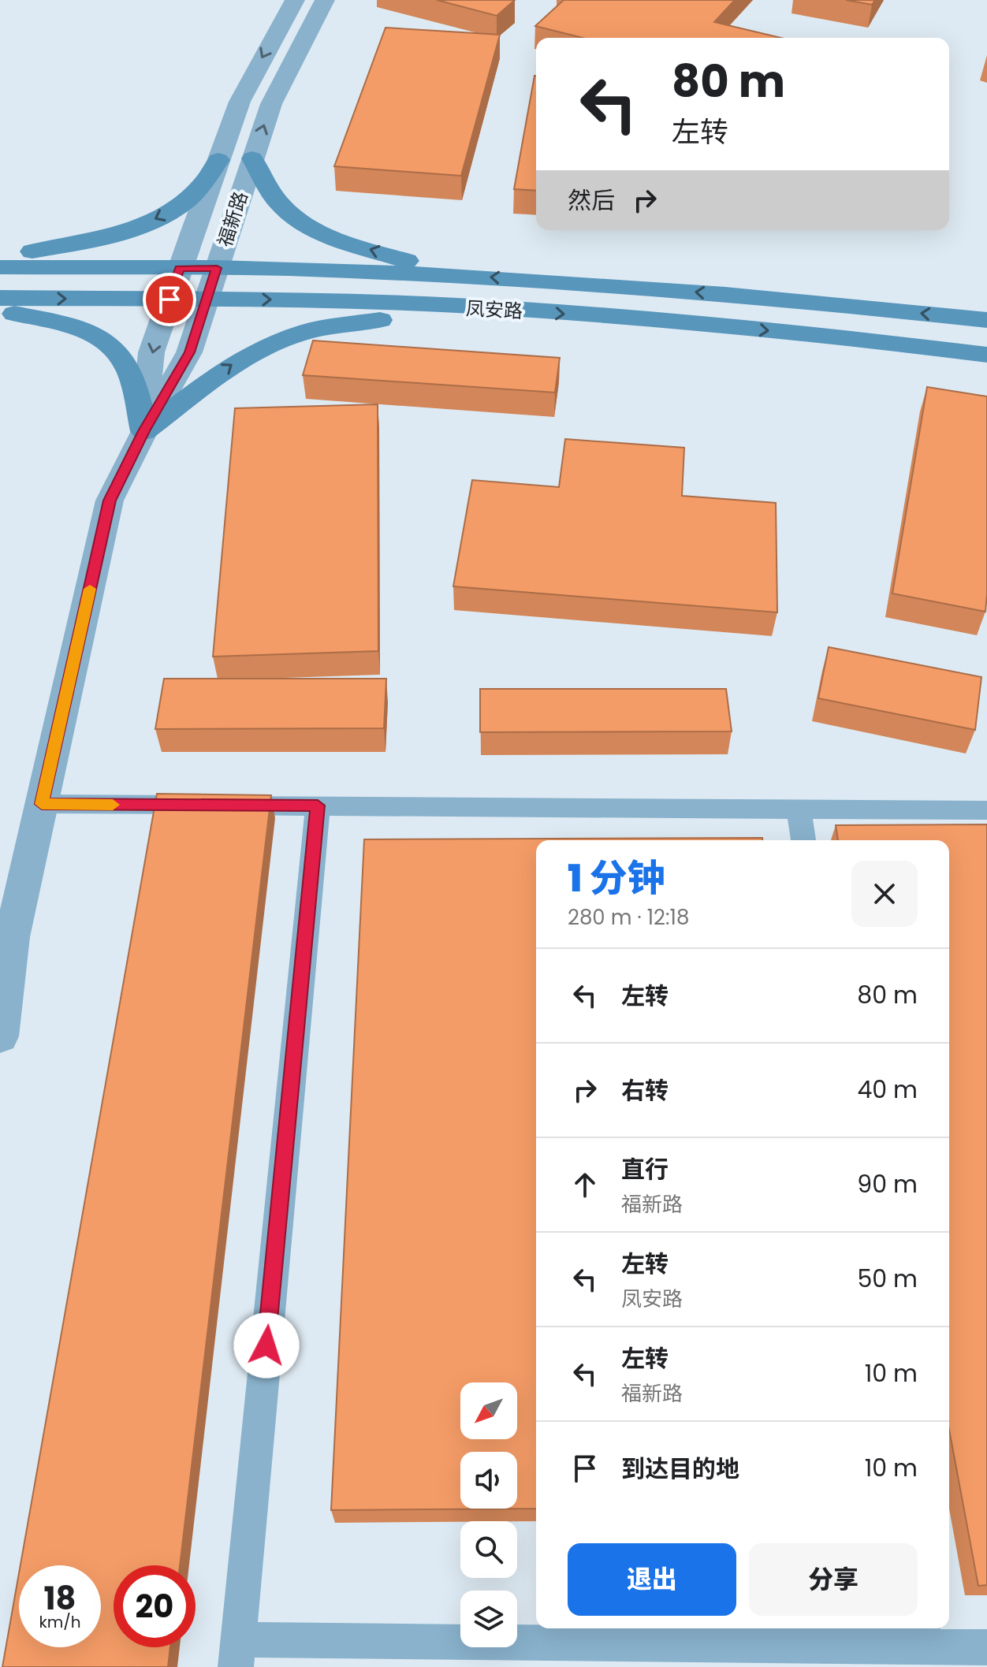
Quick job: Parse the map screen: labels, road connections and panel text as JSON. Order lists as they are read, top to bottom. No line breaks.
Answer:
{"streets":{"street":["福新路","凤安路"]},"crossings":[["福新路","凤安路"]],"north":"bottom left","page":{"turn":["80 m","左转"],"then":"然后","heading":["1 分钟","280 m · 12:18"],"list":[{"name":"左转","value":"80 m"},{"name":"右转","value":"40 m"},{"name":"直行","note":"福新路","value":"90 m"},{"name":"左转","note":"凤安路","value":"50 m"},{"name":"左转","note":"福新路","value":"10 m"},{"name":"到达目的地","value":"10 m"}],"buttons":["退出","分享"],"speed":"18 km/h","limit":"20"}}
